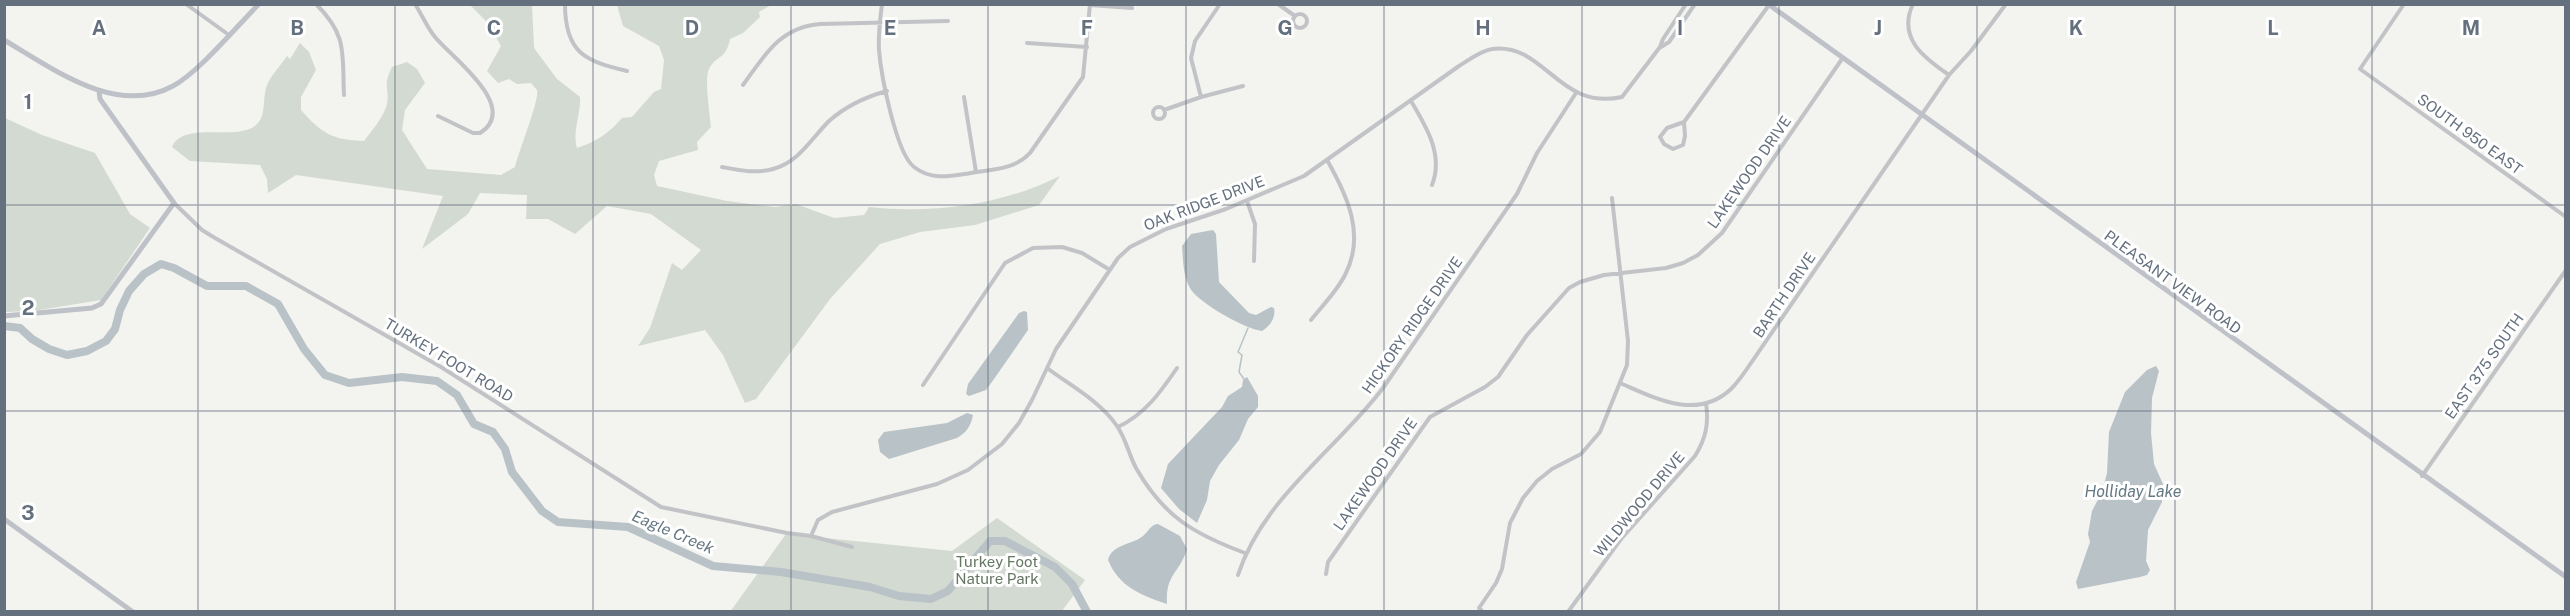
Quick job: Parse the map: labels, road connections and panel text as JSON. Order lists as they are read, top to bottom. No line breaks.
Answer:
{"streets":{"main road":["PLEASANT VIEW ROAD","TURKEY FOOT ROAD"],"street":["SOUTH 950 EAST","LAKEWOOD DRIVE","OAK RIDGE DRIVE","BARTH DRIVE","HICKORY RIDGE DRIVE","EAST 375 SOUTH","WILDWOOD DRIVE"]},"crossings":[["LAKEWOOD DRIVE","PLEASANT VIEW ROAD"],["OAK RIDGE DRIVE","HICKORY RIDGE DRIVE"],["OAK RIDGE DRIVE","TURKEY FOOT ROAD"],["PLEASANT VIEW ROAD","BARTH DRIVE"],["PLEASANT VIEW ROAD","EAST 375 SOUTH"],["BARTH DRIVE","WILDWOOD DRIVE"]],"water":["Holliday Lake","Eagle Creek"],"parks":["Turkey Foot Nature Park"],"grid":{"columns":["A","B","C","D","E","F","G","H","I","J","K","L","M"],"rows":["1","2","3"]}}
